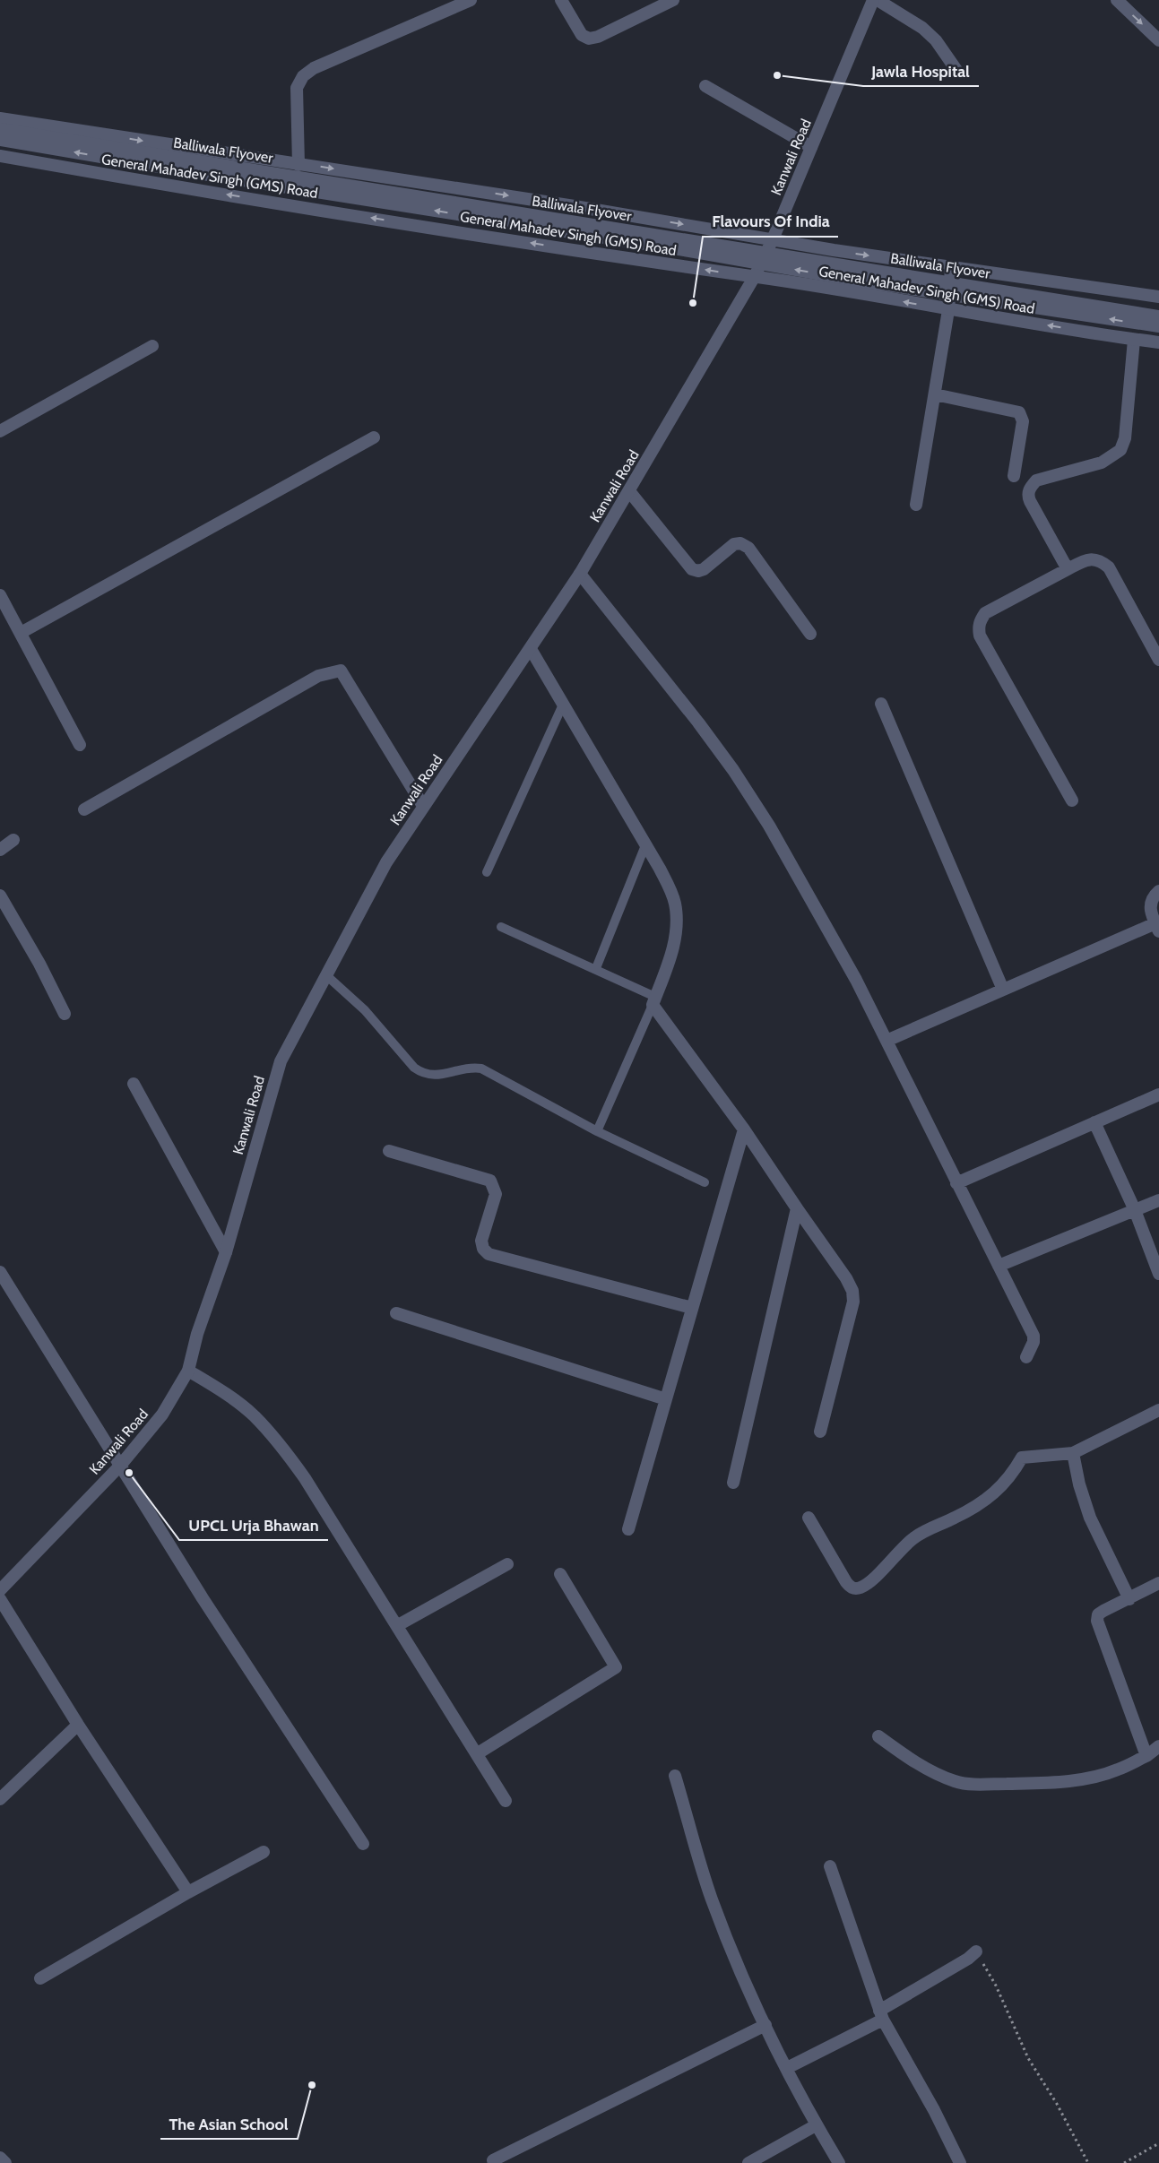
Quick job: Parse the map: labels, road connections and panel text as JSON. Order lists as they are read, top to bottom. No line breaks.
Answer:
{"streets":{"street":["Balliwala Flyover","Kanwali Road","General Mahadev Singh (GMS) Road"]},"crossings":[["Kanwali Road","General Mahadev Singh (GMS) Road"]],"places":["Jawla Hospital","Flavours Of India","UPCL Urja Bhawan","The Asian School"]}
